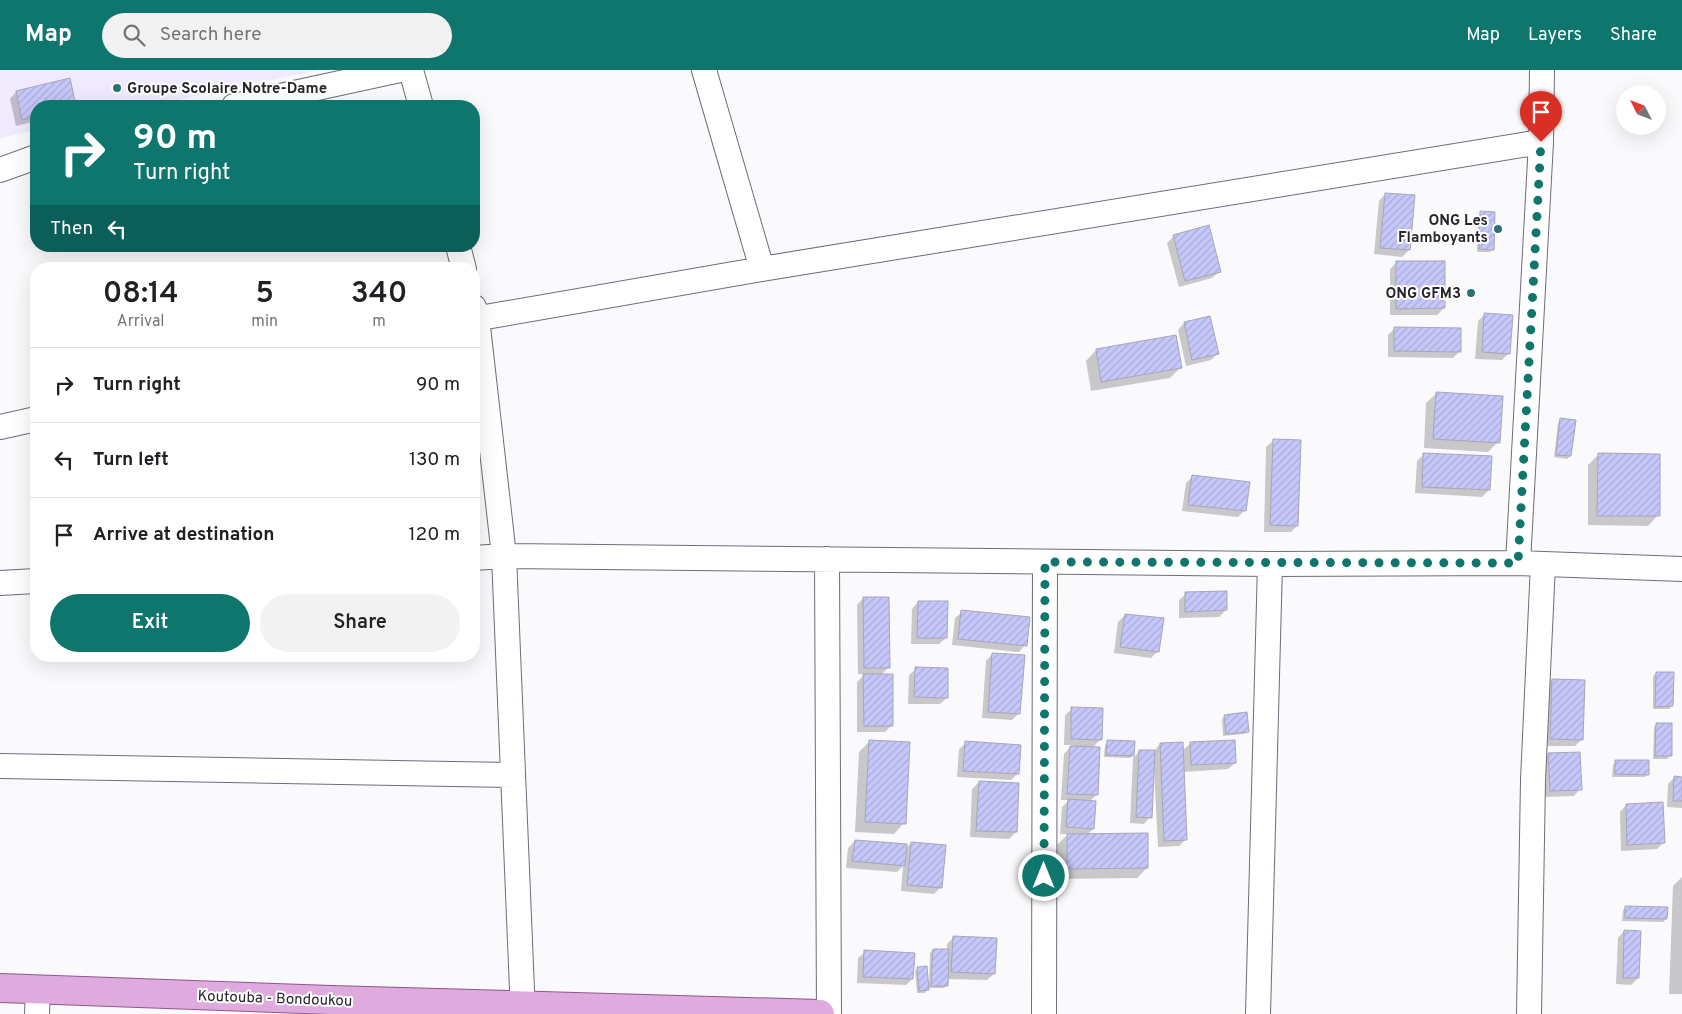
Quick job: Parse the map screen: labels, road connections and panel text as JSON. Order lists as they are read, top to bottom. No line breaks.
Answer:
{"streets":{"main road":["Koutouba - Bondoukou"]},"places":["Groupe Scolaire Notre-Dame","ONG Les Flamboyants","ONG GFM3"],"north":"top left","page":{"header":"Map","search":"Search here","nav":["Map","Layers","Share"],"turn":["90 m","Turn right"],"then":"Then","eta":["08:14","Arrival","5","min","340","m"],"list":[{"name":"Turn right","value":"90 m"},{"name":"Turn left","value":"130 m"},{"name":"Arrive at destination","value":"120 m"}],"buttons":["Exit","Share"]}}
